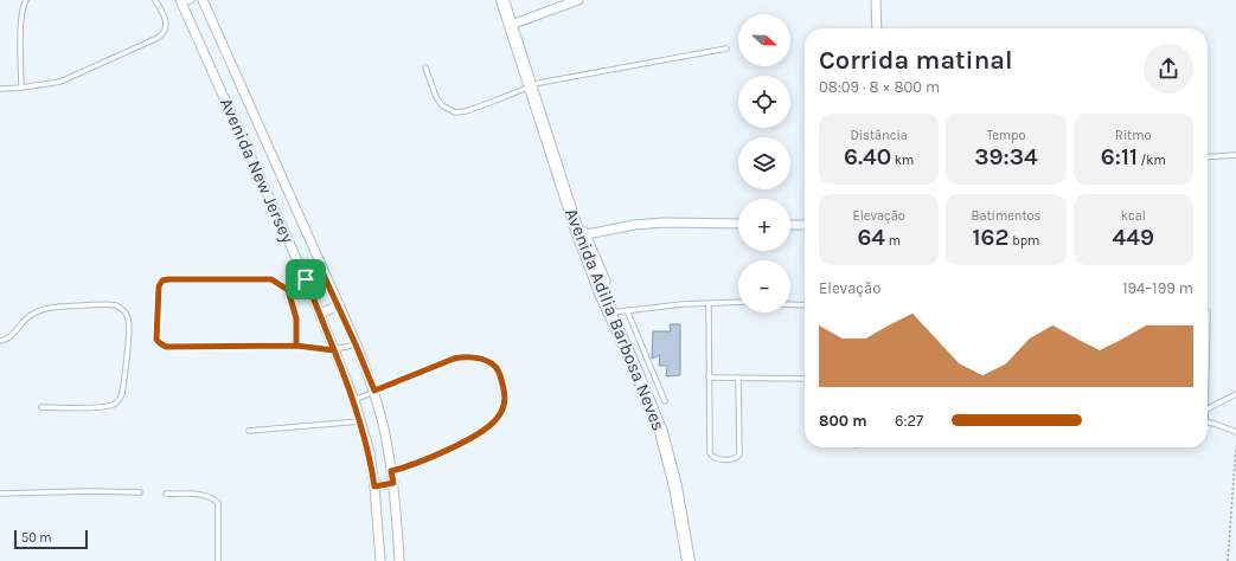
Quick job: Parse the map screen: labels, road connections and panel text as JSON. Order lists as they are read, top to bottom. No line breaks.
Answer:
{"streets":{"street":["Avenida New Jersey","Avenida Adilia Barbosa Neves"]},"scale_bar":"50 m","north":"right","page":{"map_buttons":["+","−"],"heading":["Corrida matinal","08:09 · 8 × 800 m"],"stats":[["Distância","6.40 km"],["Tempo","39:34"],["Ritmo","6:11 /km"],["Elevação","64 m"],["Batimentos","162 bpm"],["kcal","449"]],"chart":["Elevação","194–199 m"],"list":[{"name":"800 m","note":"6:27"}],"scale":"50 m"}}
